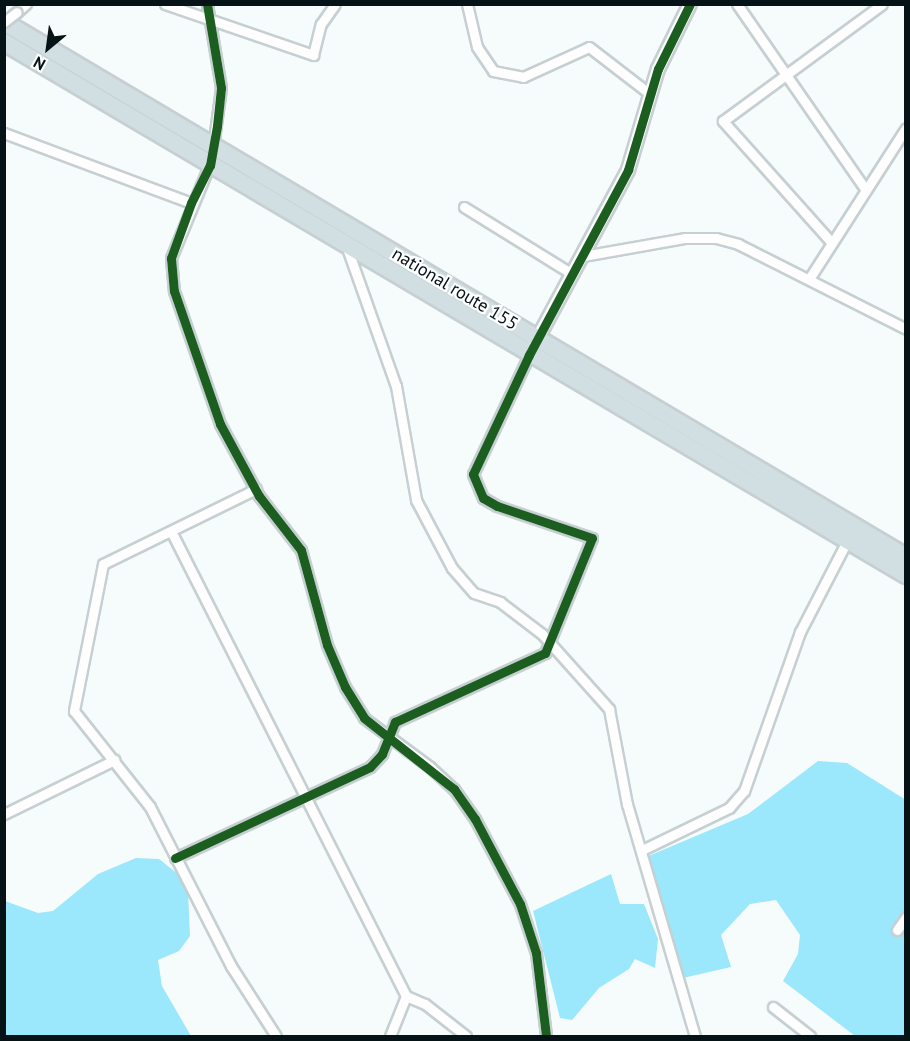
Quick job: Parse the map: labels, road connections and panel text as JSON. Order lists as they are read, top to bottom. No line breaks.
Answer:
{"streets":{"highway":["national route 155"]},"north":"bottom left"}
